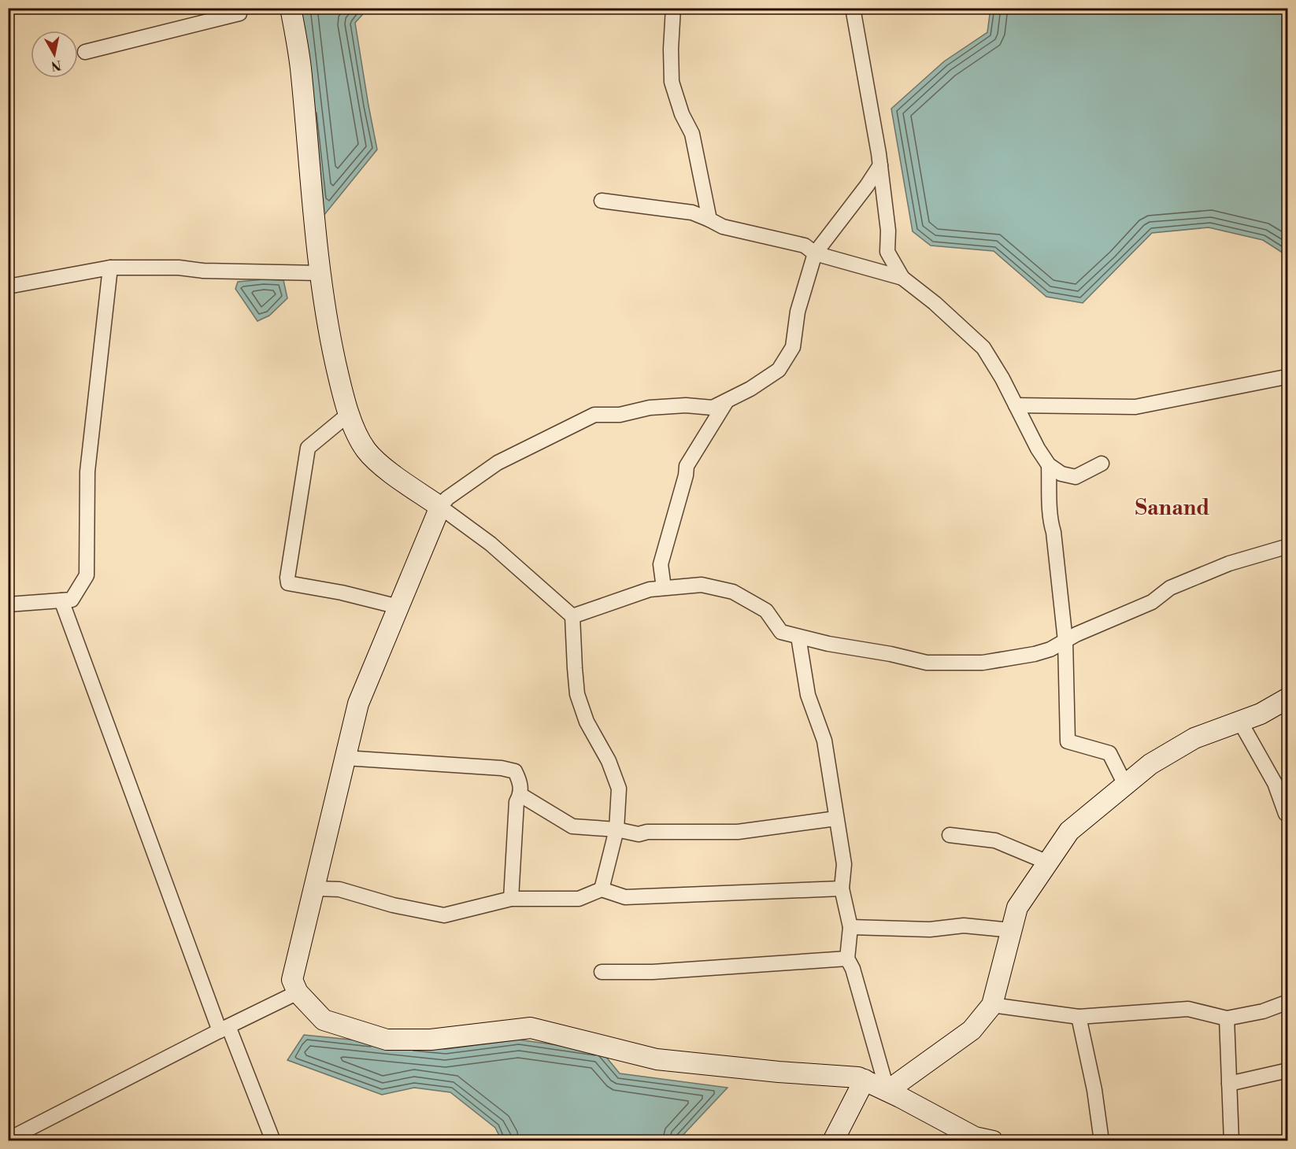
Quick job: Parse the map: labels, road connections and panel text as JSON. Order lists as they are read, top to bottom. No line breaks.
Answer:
{"districts":["Sanand"],"north":"bottom"}
